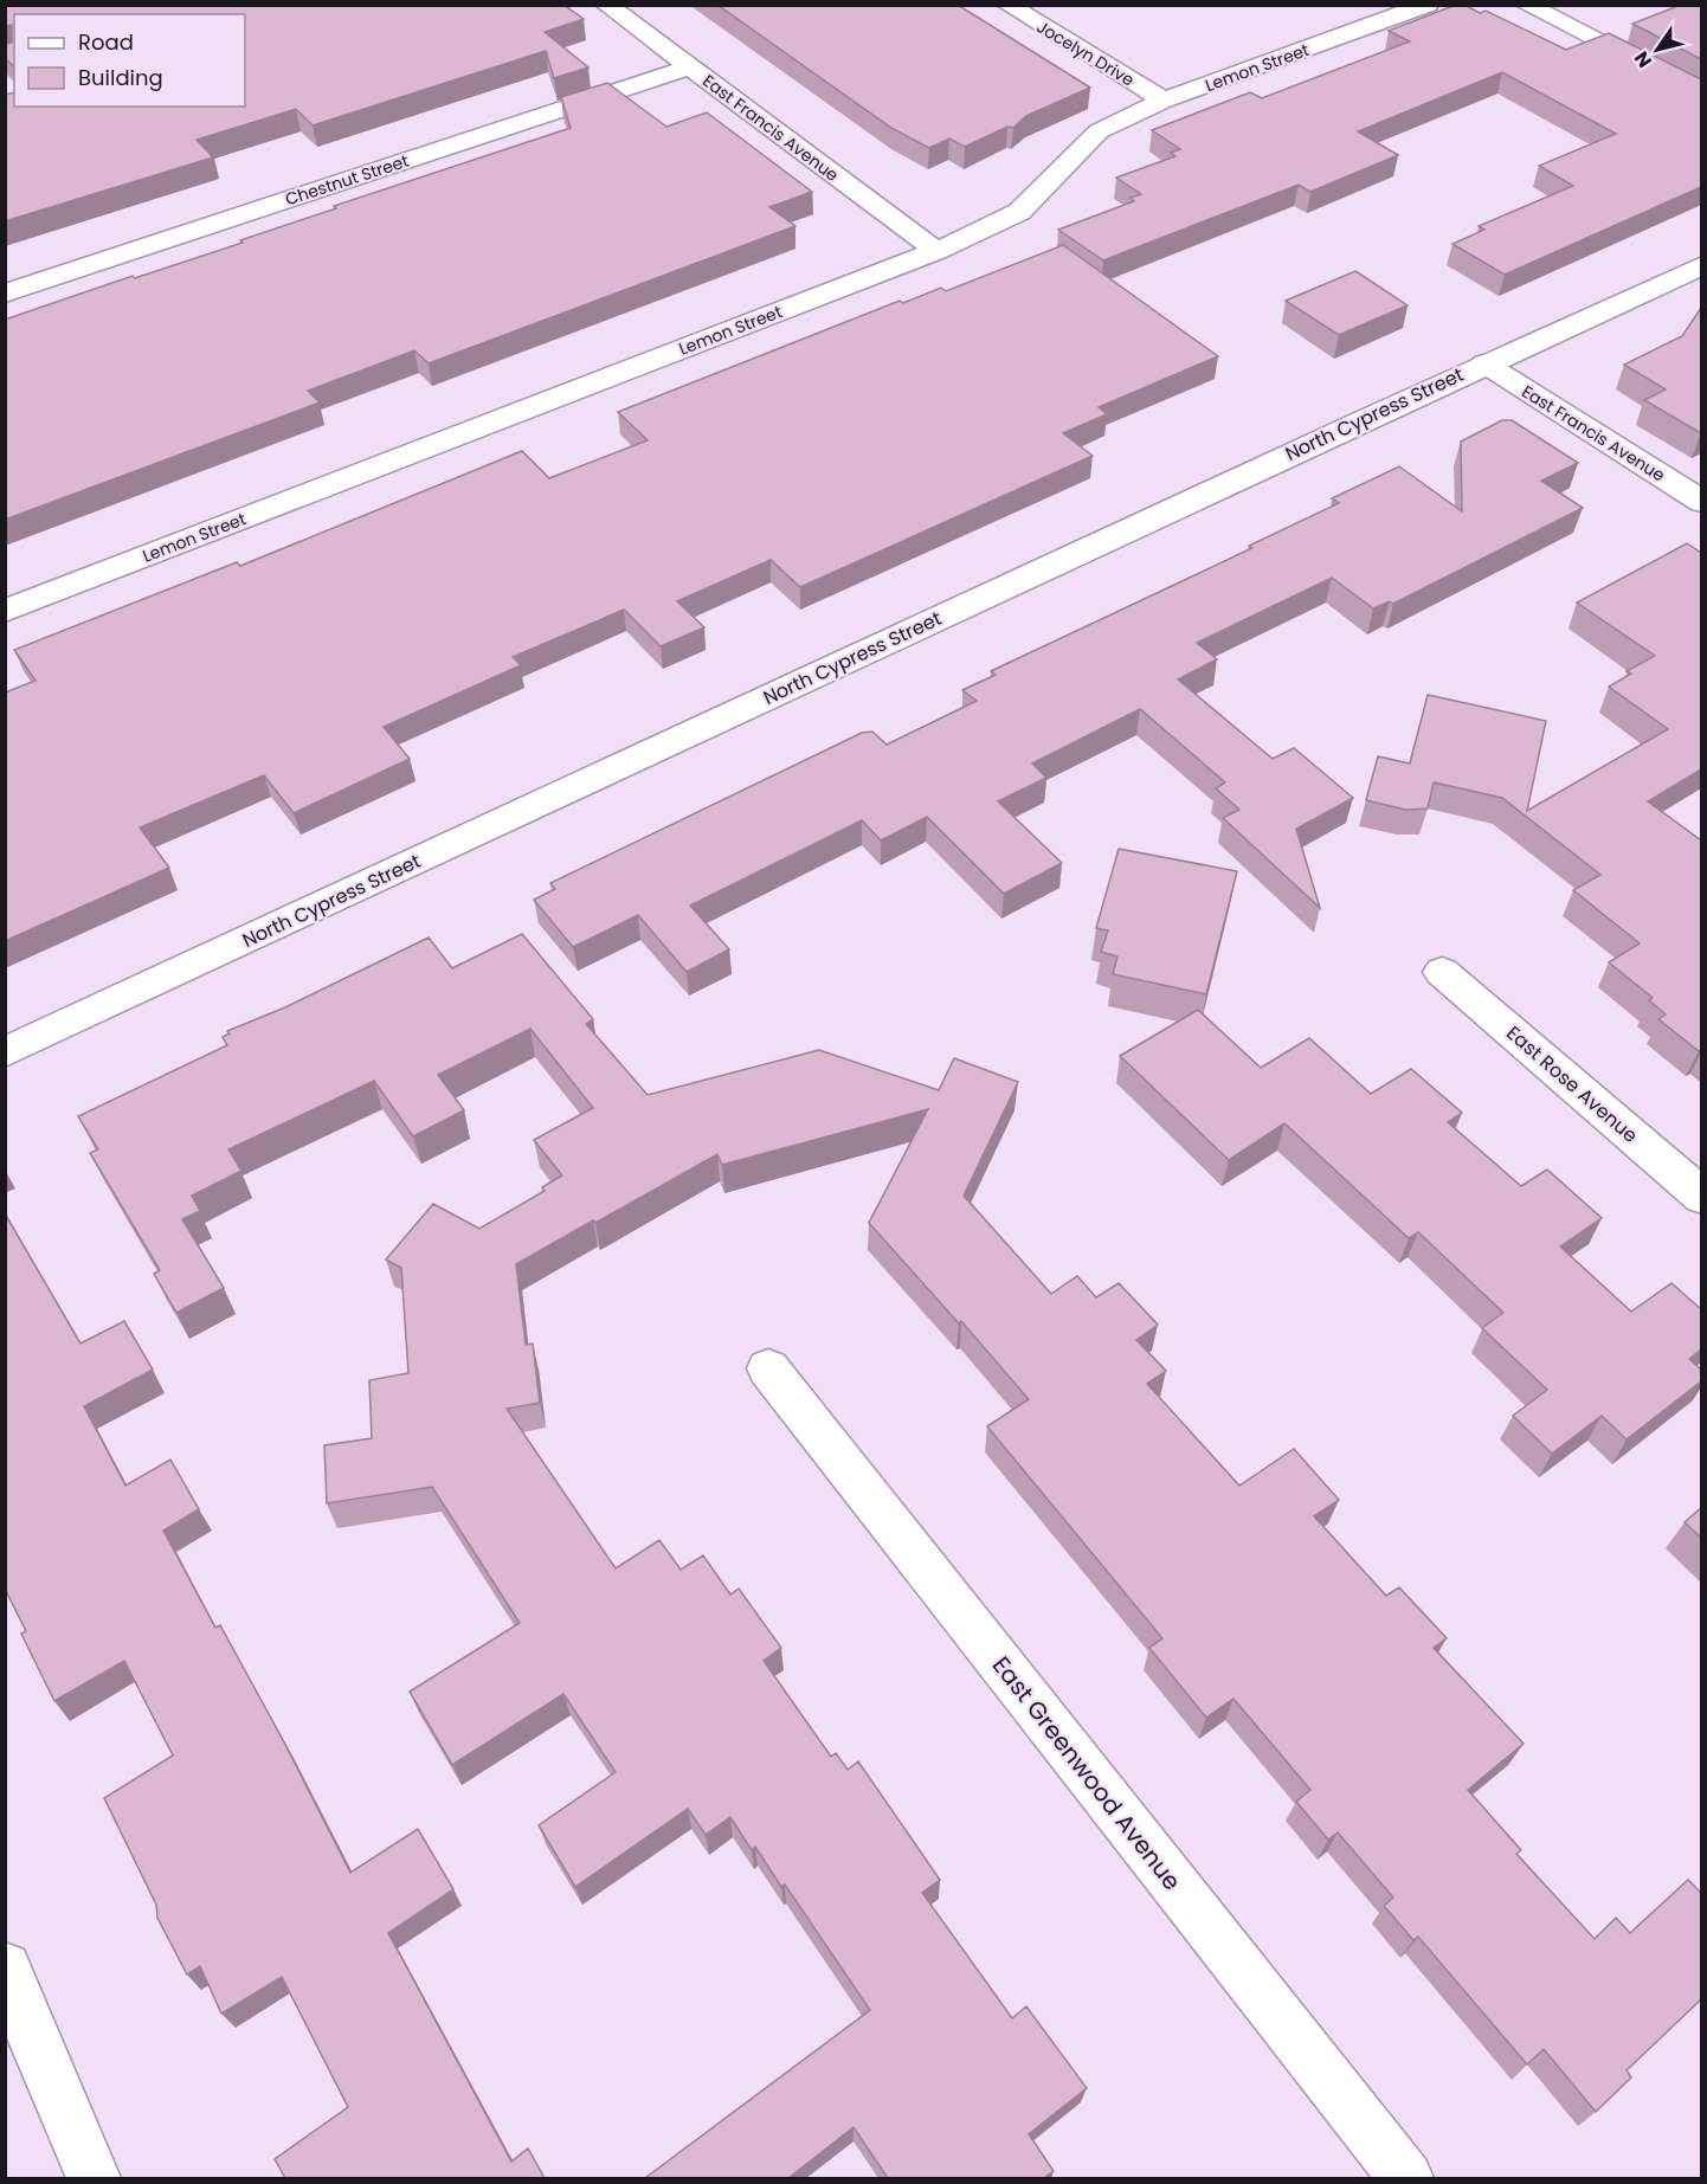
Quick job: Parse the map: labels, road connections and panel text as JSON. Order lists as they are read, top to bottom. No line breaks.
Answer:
{"streets":{"street":["Jocelyn Drive","Lemon Street","East Francis Avenue","Chestnut Street","North Cypress Street","East Rose Avenue","East Greenwood Avenue"]},"crossings":[["Jocelyn Drive","Lemon Street"],["Lemon Street","East Francis Avenue"],["East Francis Avenue","Chestnut Street"],["East Francis Avenue","North Cypress Street"]],"legend":["Road","Building"],"north":"bottom left"}
